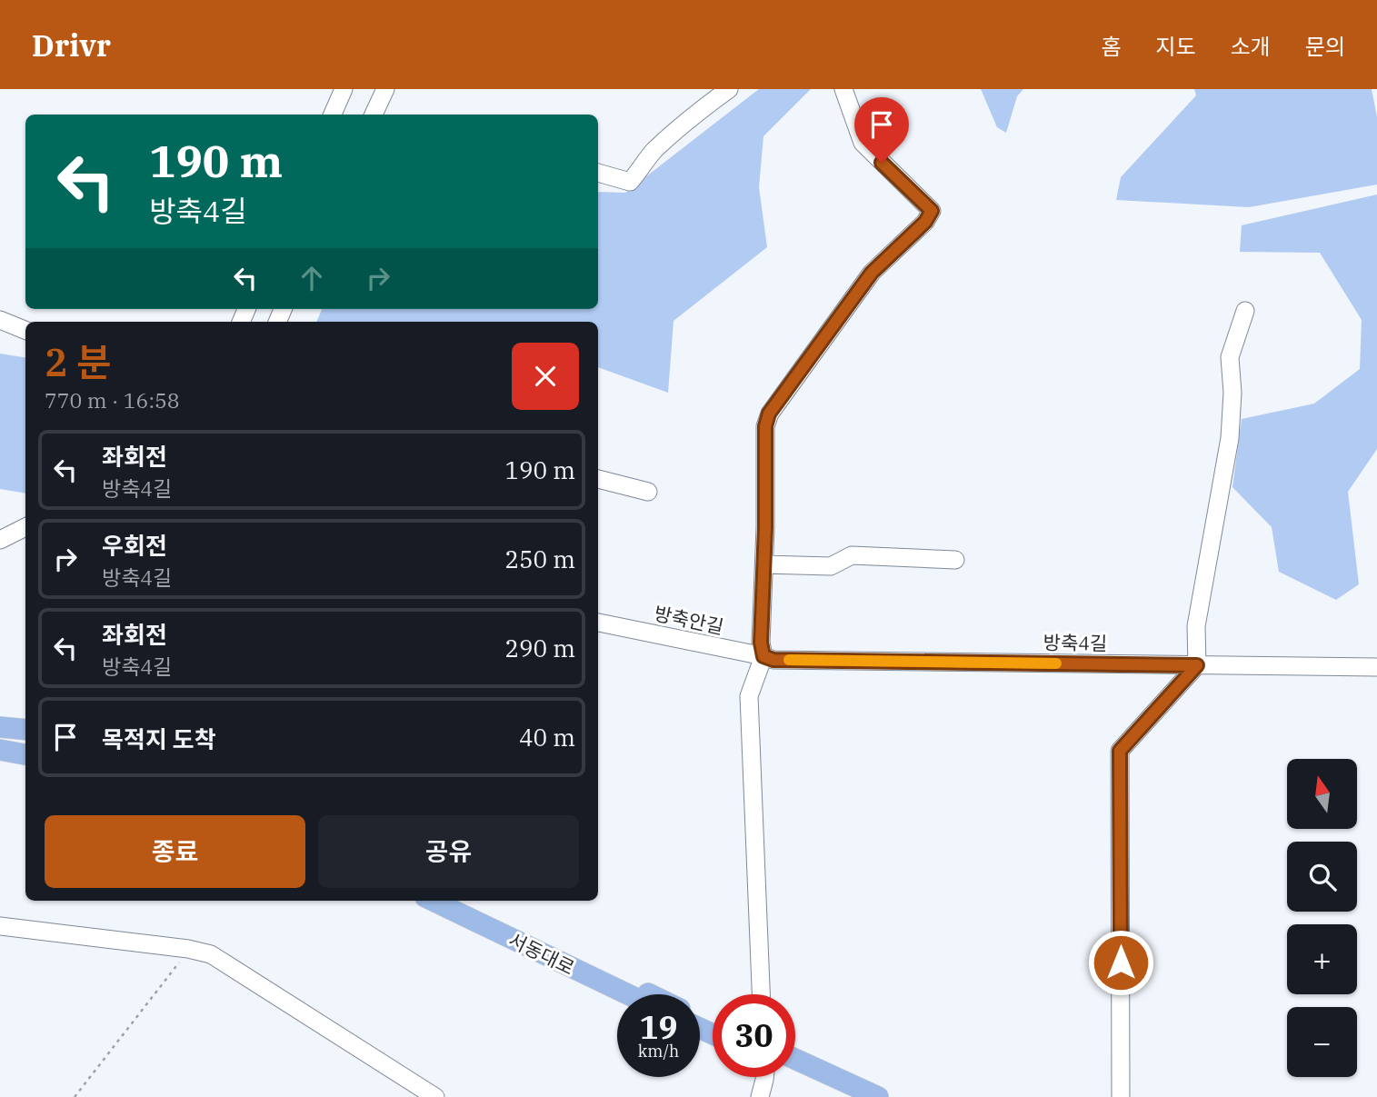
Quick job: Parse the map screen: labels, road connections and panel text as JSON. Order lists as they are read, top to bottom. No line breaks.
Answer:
{"streets":{"main road":["서동대로"],"street":["방축안길","방축4길"]},"crossings":[["방축안길","방축4길"]],"north":"top","page":{"header":"Drivr","nav":["홈","지도","소개","문의"],"turn":["190 m","방축4길"],"heading":["2 분","770 m · 16:58"],"list":[{"name":"좌회전","note":"방축4길","value":"190 m"},{"name":"우회전","note":"방축4길","value":"250 m"},{"name":"좌회전","note":"방축4길","value":"290 m"},{"name":"목적지 도착","value":"40 m"}],"map_buttons":["+","−"],"buttons":["종료","공유"],"speed":"19 km/h","limit":"30"}}
